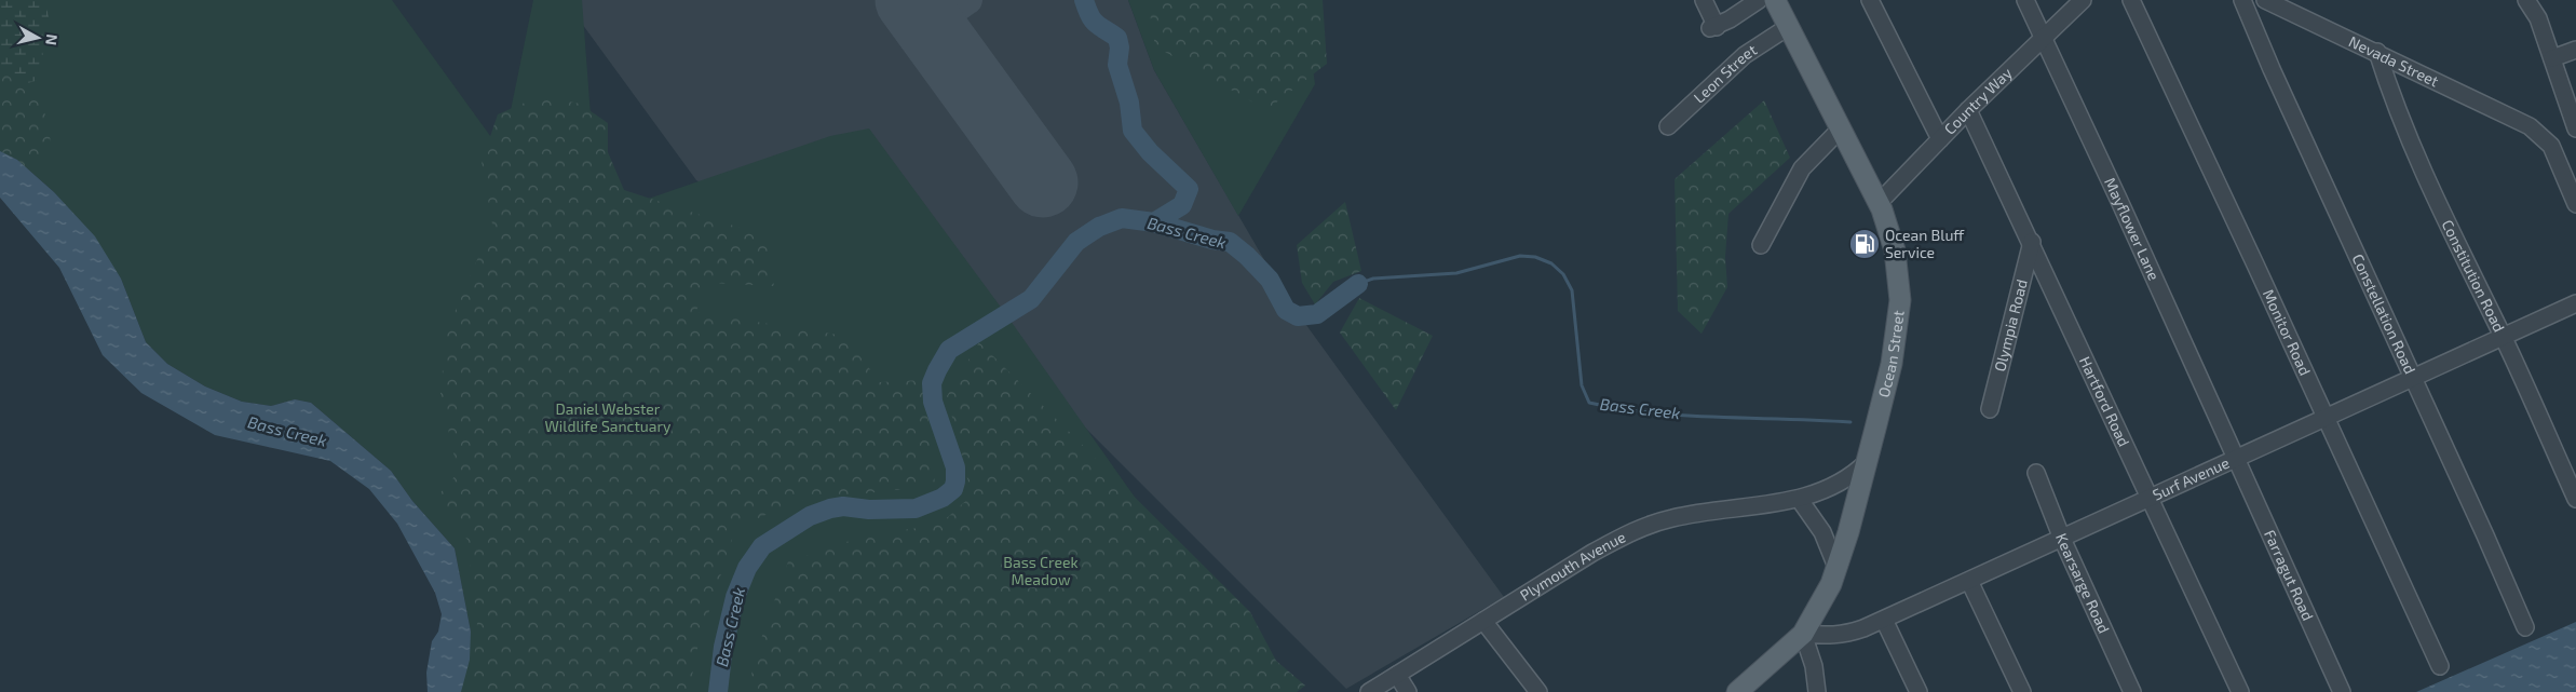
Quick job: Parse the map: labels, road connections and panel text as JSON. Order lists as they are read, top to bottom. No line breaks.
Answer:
{"streets":{"main road":["Ocean Street"],"street":["Nevada Street","Leon Street","Country Way","Mayflower Lane","Constitution Road","Constellation Road","Olympia Road","Monitor Road","Hartford Road","Surf Avenue","Plymouth Avenue","Farragut Road","Kearsarge Road"]},"crossings":[["Nevada Street","Constitution Road"],["Leon Street","Ocean Street"],["Country Way","Mayflower Lane"],["Country Way","Ocean Street"],["Country Way","Hartford Road"],["Mayflower Lane","Surf Avenue"],["Mayflower Lane","Farragut Road"],["Constitution Road","Surf Avenue"],["Constellation Road","Surf Avenue"],["Olympia Road","Hartford Road"],["Monitor Road","Surf Avenue"],["Ocean Street","Surf Avenue"],["Ocean Street","Plymouth Avenue"],["Hartford Road","Surf Avenue"],["Surf Avenue","Farragut Road"],["Surf Avenue","Kearsarge Road"]],"water":["Bass Creek"],"parks":["Daniel Webster Wildlife Sanctuary","Bass Creek Meadow"],"places":{"fuel station":["Ocean Bluff Service"]},"north":"right"}
